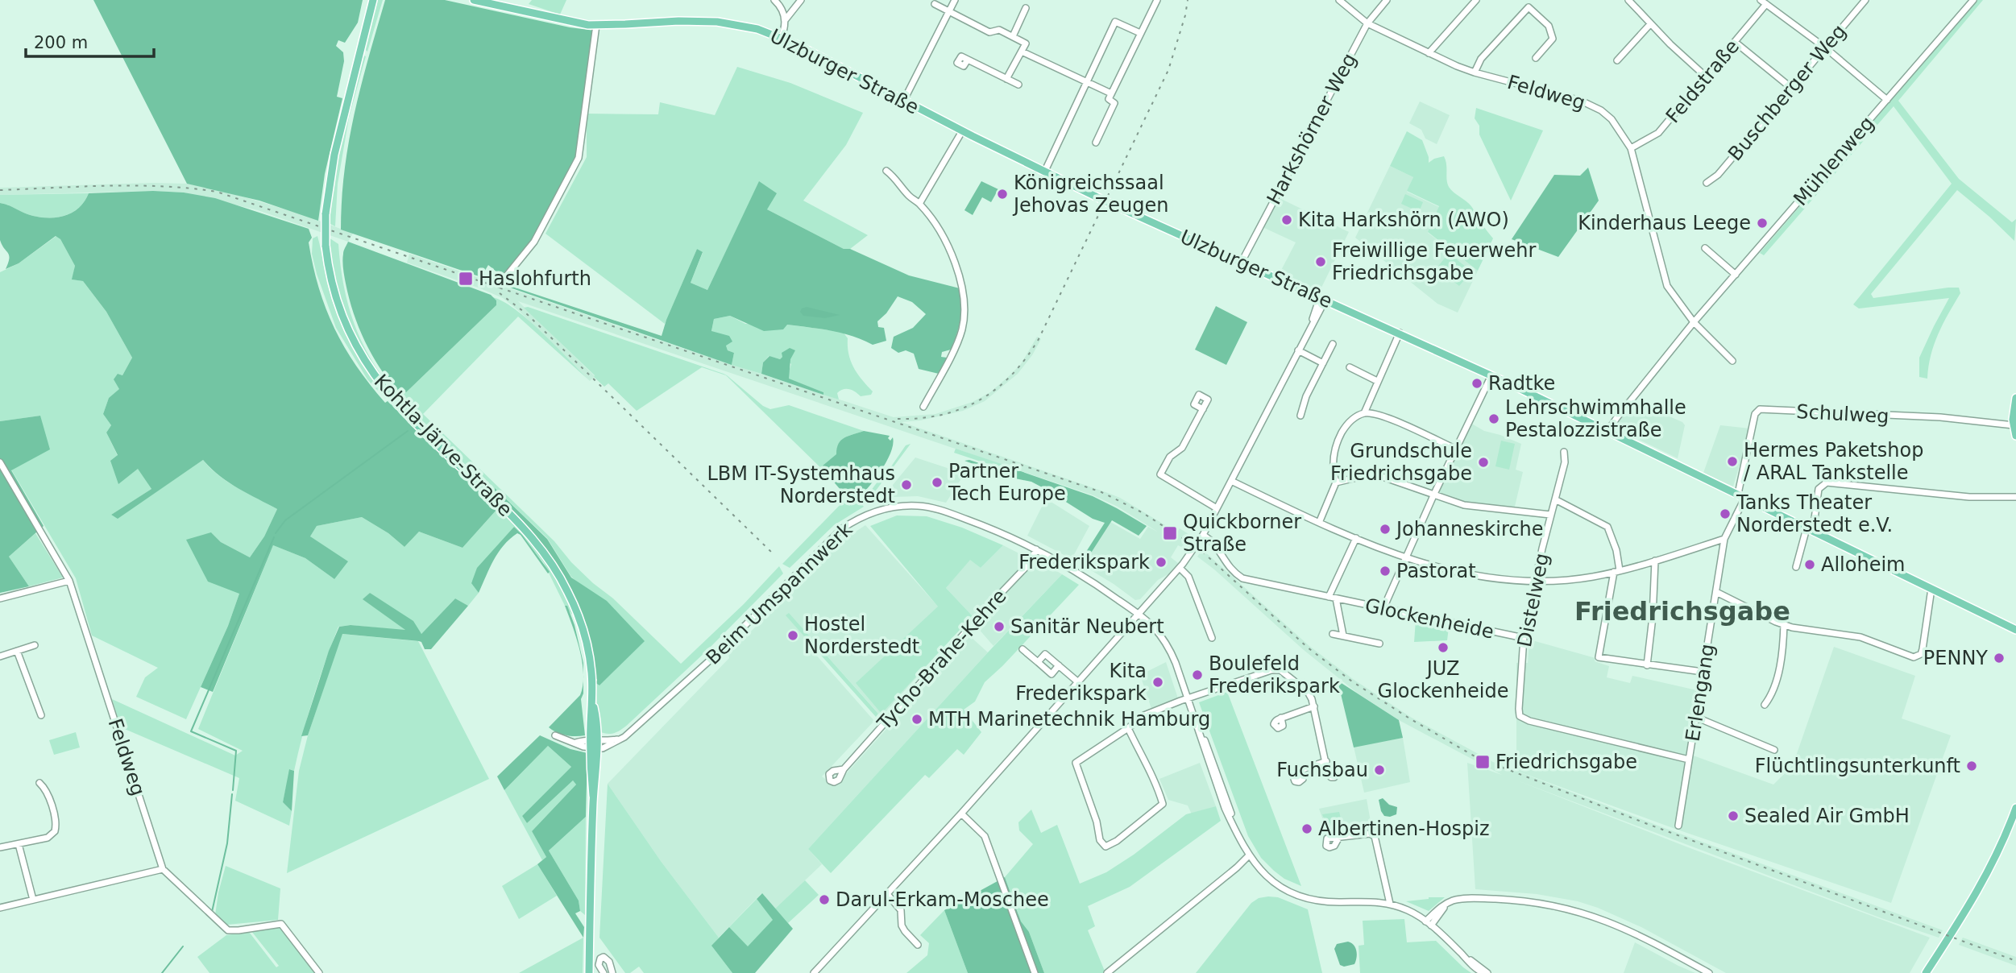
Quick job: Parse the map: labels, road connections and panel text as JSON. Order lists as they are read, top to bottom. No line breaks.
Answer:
{"streets":{"main road":["Ulzburger Straße","Kohtla-Järve-Straße"],"street":["Feldstraße","Feldweg","Buschberger Weg","Harkshörner Weg","Mühlenweg","Schulweg","Beim Umspannwerk","Distelweg","Glockenheide","Tycho-Brahe-Kehre","Erlengang"]},"crossings":[["Ulzburger Straße","Harkshörner Weg"],["Ulzburger Straße","Mühlenweg"],["Ulzburger Straße","Schulweg"],["Ulzburger Straße","Erlengang"],["Feldstraße","Feldweg"],["Feldweg","Harkshörner Weg"],["Feldweg","Mühlenweg"],["Schulweg","Erlengang"],["Kohtla-Järve-Straße","Beim Umspannwerk"],["Beim Umspannwerk","Tycho-Brahe-Kehre"],["Distelweg","Glockenheide"],["Distelweg","Erlengang"]],"districts":["Friedrichsgabe"],"places":{"other":["Königreichssaal Jehovas Zeugen","Kita Harkshörn (AWO)","Kinderhaus Leege","Freiwillige Feuerwehr Friedrichsgabe","Radtke","Lehrschwimmhalle Pestalozzistraße","Hermes Paketshop / ARAL Tankstelle","Grundschule Friedrichsgabe","Partner Tech Europe","LBM IT-Systemhaus Norderstedt","Tanks Theater Norderstedt e.V.","Johanneskirche","Frederikspark","Alloheim","Pastorat","Sanitär Neubert","Hostel Norderstedt","JUZ Glockenheide","PENNY","Boulefeld Frederikspark","Kita Frederikspark","MTH Marinetechnik Hamburg","Flüchtlingsunterkunft","Fuchsbau","Sealed Air GmbH","Albertinen-Hospiz","Darul-Erkam-Moschee"],"transit":["Haslohfurth","Quickborner Straße","Friedrichsgabe"]},"scale_bar":"200 m"}
